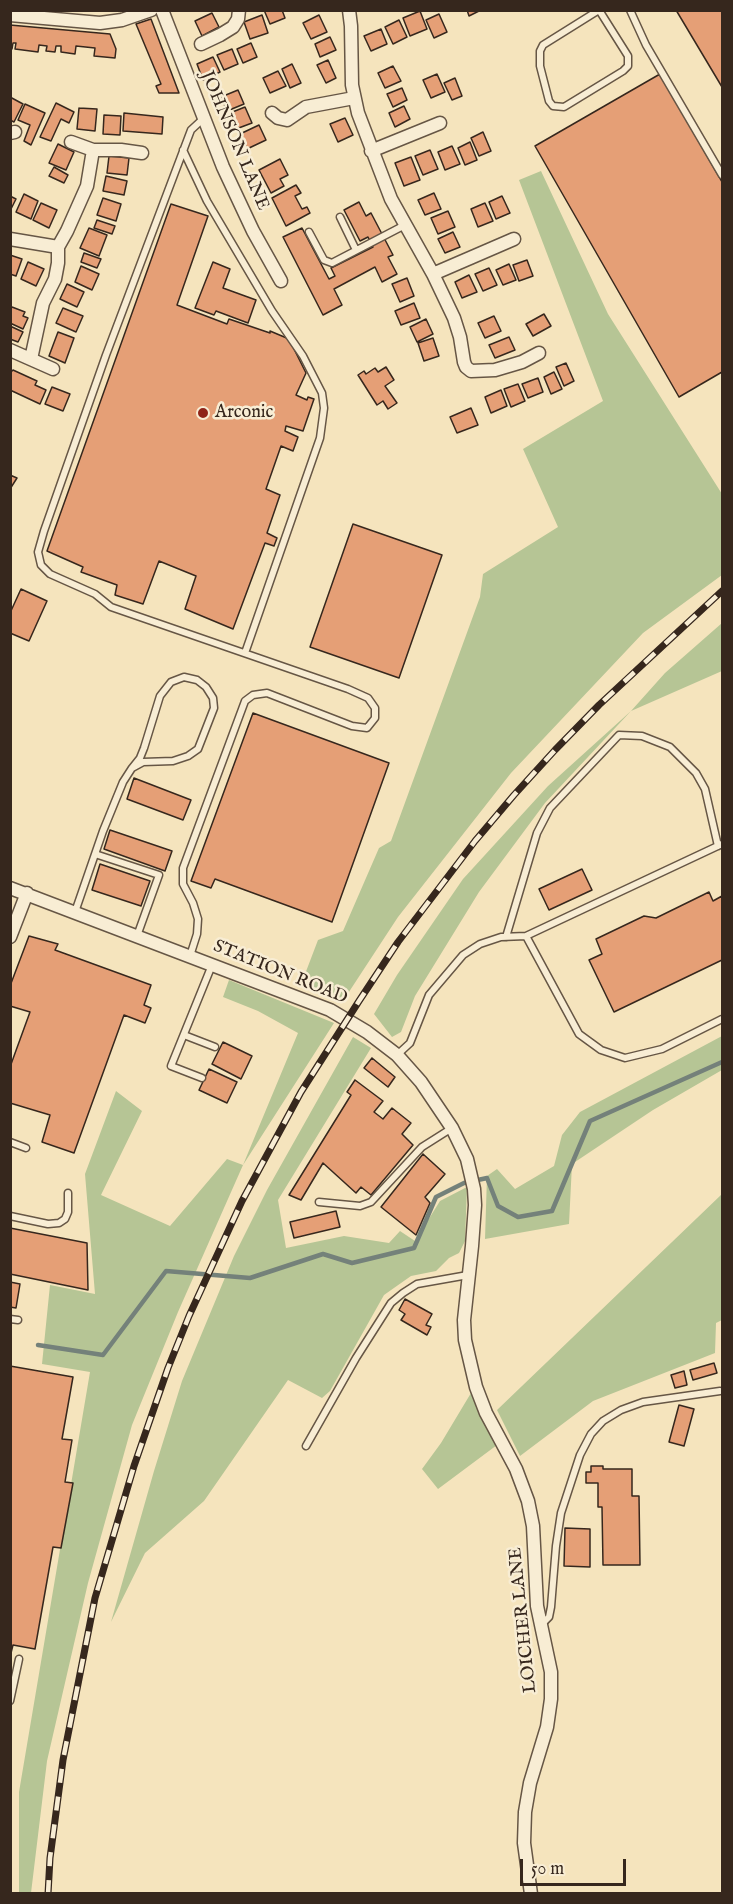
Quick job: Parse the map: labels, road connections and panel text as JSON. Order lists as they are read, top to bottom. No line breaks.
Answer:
{"streets":{"street":["JOHNSON LANE","STATION ROAD","LOICHER LANE"]},"crossings":[["STATION ROAD","LOICHER LANE"]],"places":["Arconic"],"scale_bar":"50 m"}
